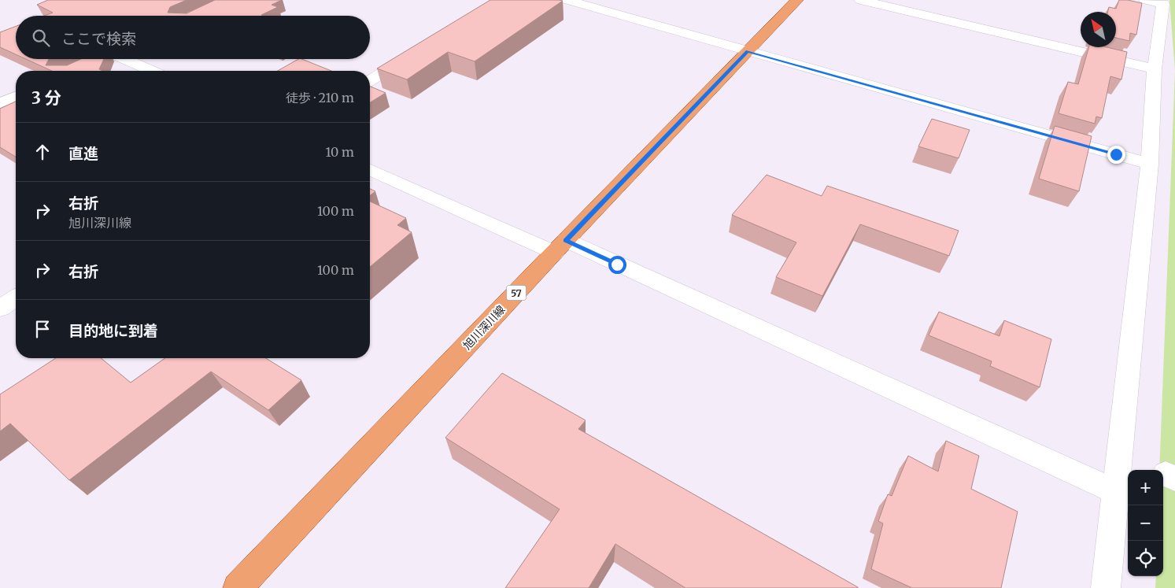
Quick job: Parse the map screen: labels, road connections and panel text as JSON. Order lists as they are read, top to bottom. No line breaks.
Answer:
{"streets":{"main road":["57","旭川深川線"]},"north":"top left","page":{"search":"ここで検索","heading":["3 分","徒歩 · 210 m"],"list":[["直進","10 m"],["右折","旭川深川線","100 m"],["右折","100 m"],"目的地に到着"],"map_buttons":["+","−"]}}
